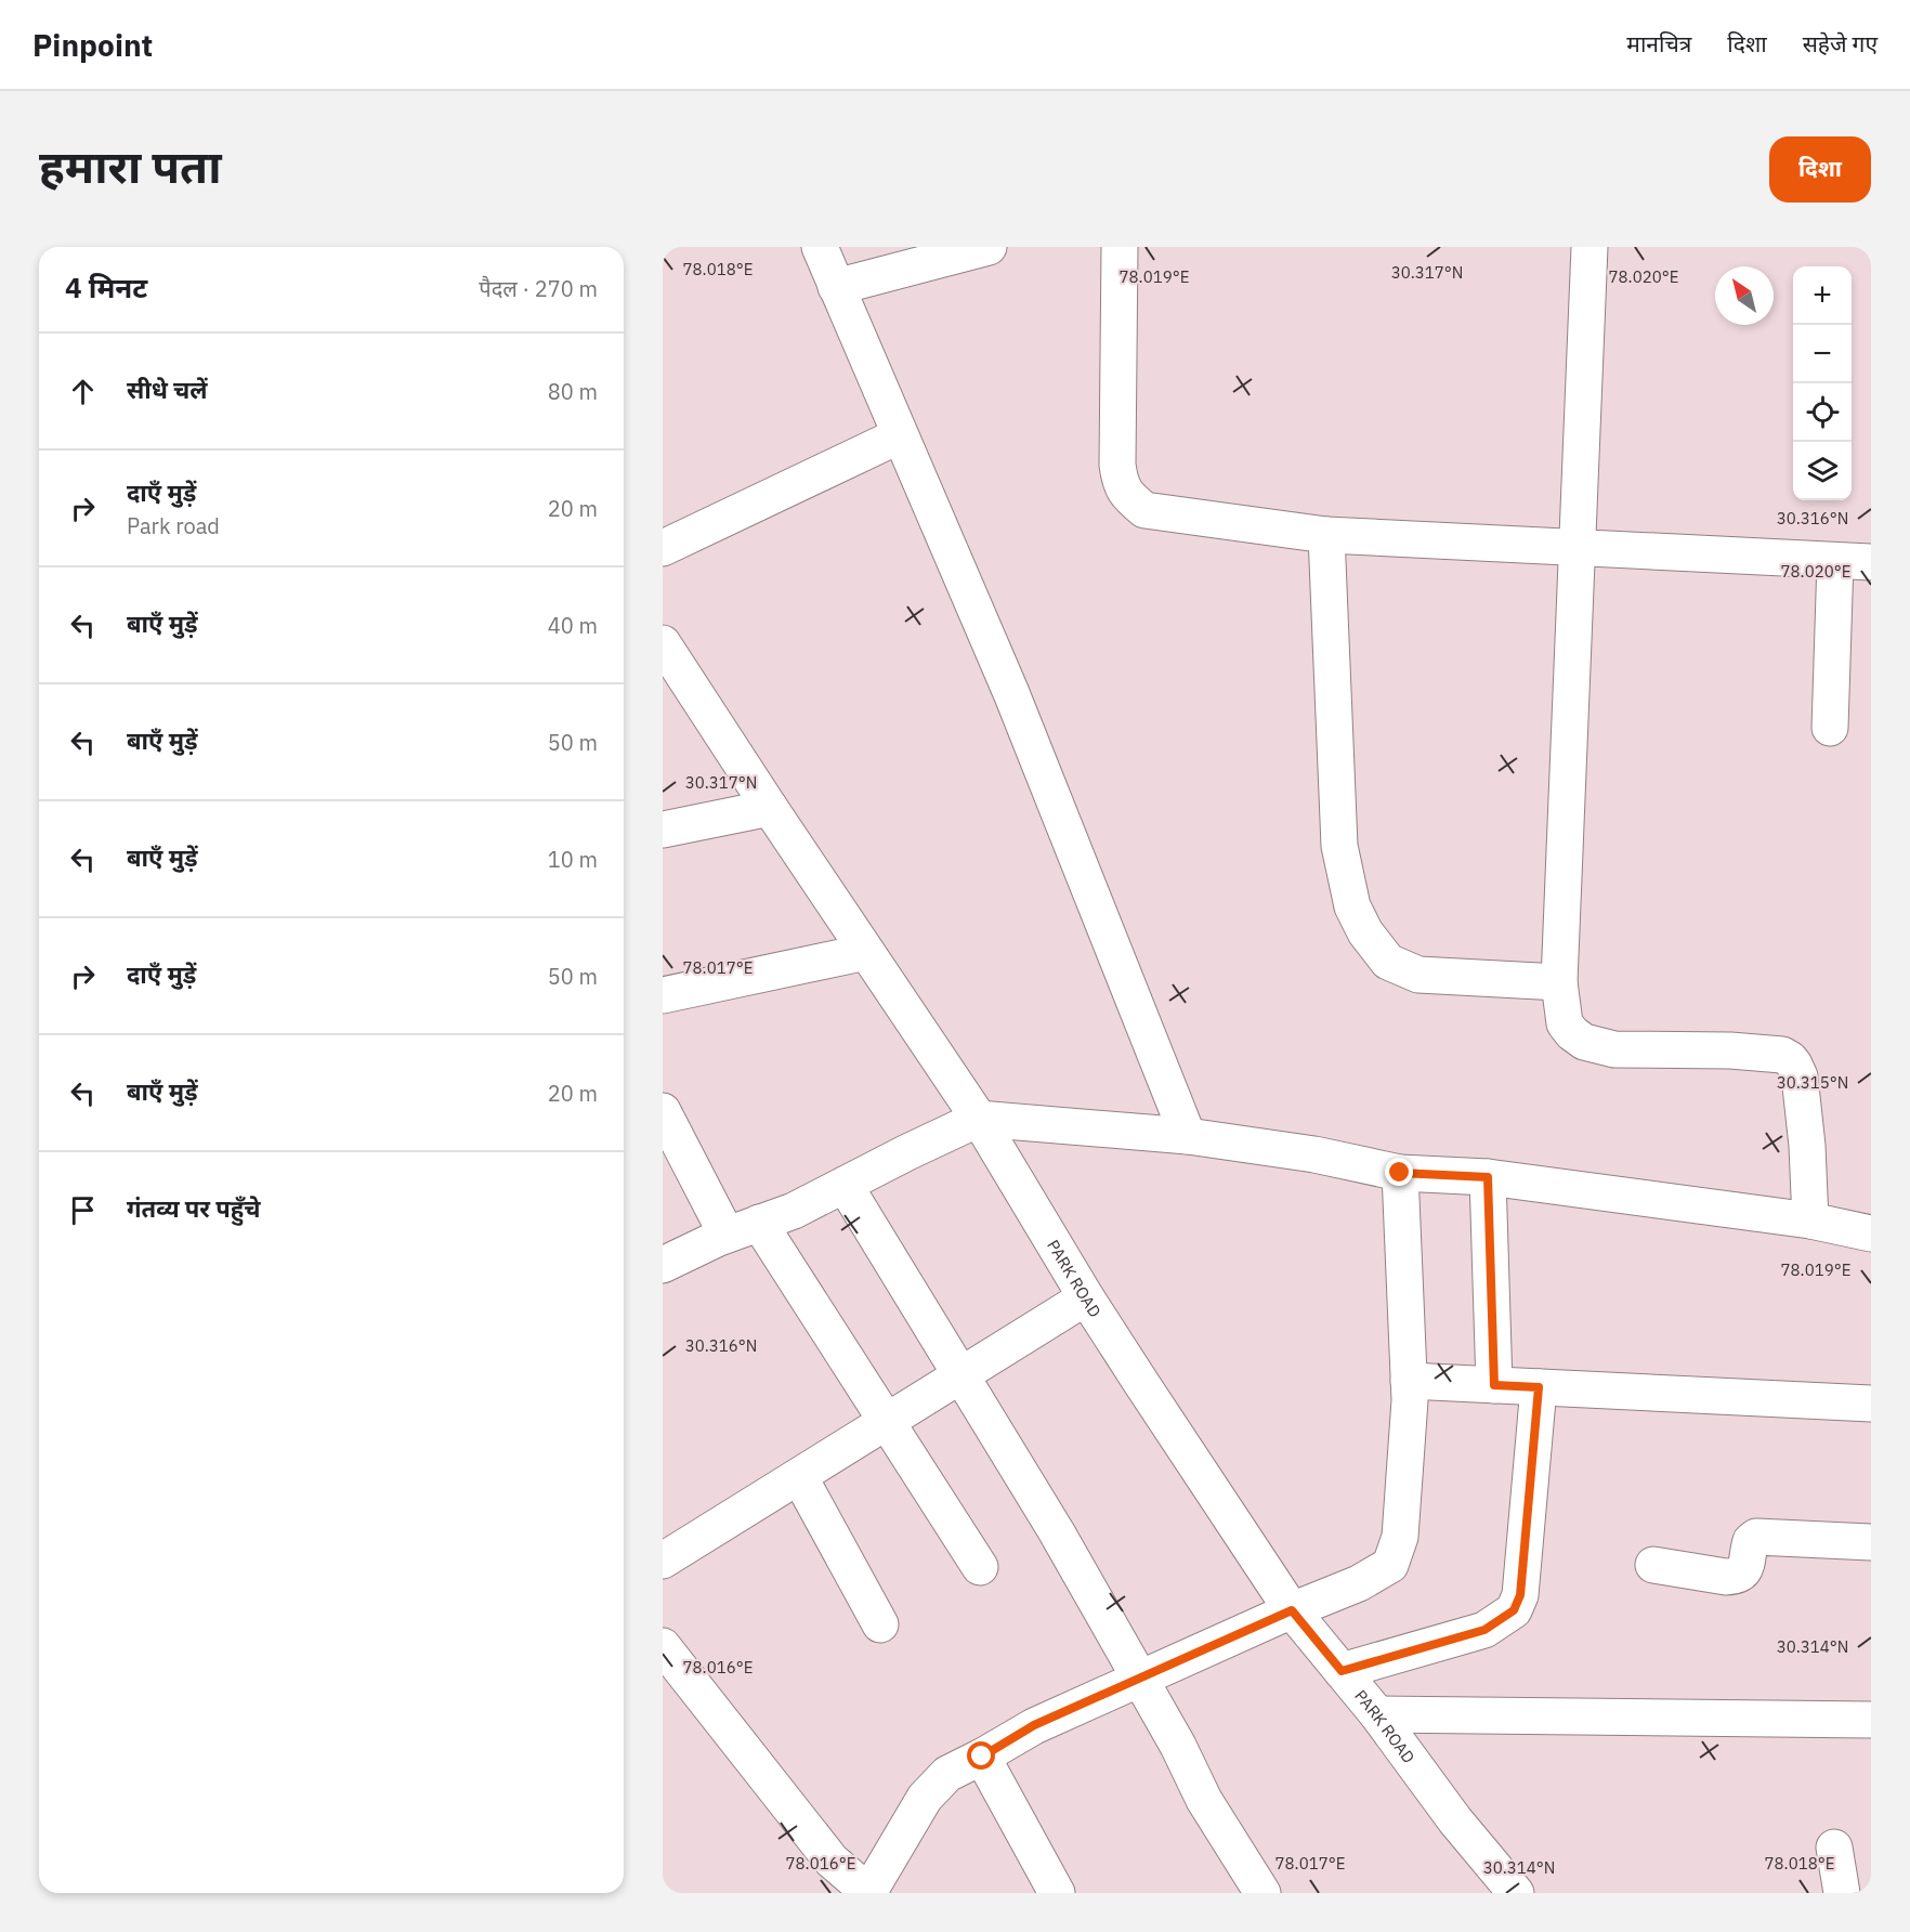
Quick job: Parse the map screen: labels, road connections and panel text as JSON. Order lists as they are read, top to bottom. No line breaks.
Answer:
{"streets":{"street":["PARK ROAD"]},"north":"top left","page":{"header":"Pinpoint","nav":["मानचित्र","दिशा","सहेजे गए"],"title":"हमारा पता","buttons":"दिशा","heading":["4 मिनट","पैदल · 270 m"],"map_buttons":["+","−"],"list":[["सीधे चलें","80 m"],["दाएँ मुड़ें","Park road","20 m"],["बाएँ मुड़ें","40 m"],["बाएँ मुड़ें","50 m"],["बाएँ मुड़ें","10 m"],["दाएँ मुड़ें","50 m"],["बाएँ मुड़ें","20 m"],"गंतव्य पर पहुँचे"]},"coordinates":["78.018°E","30.317°N","78.019°E","78.020°E","30.316°N","78.017°E","30.315°N","30.314°N","78.016°E"]}
